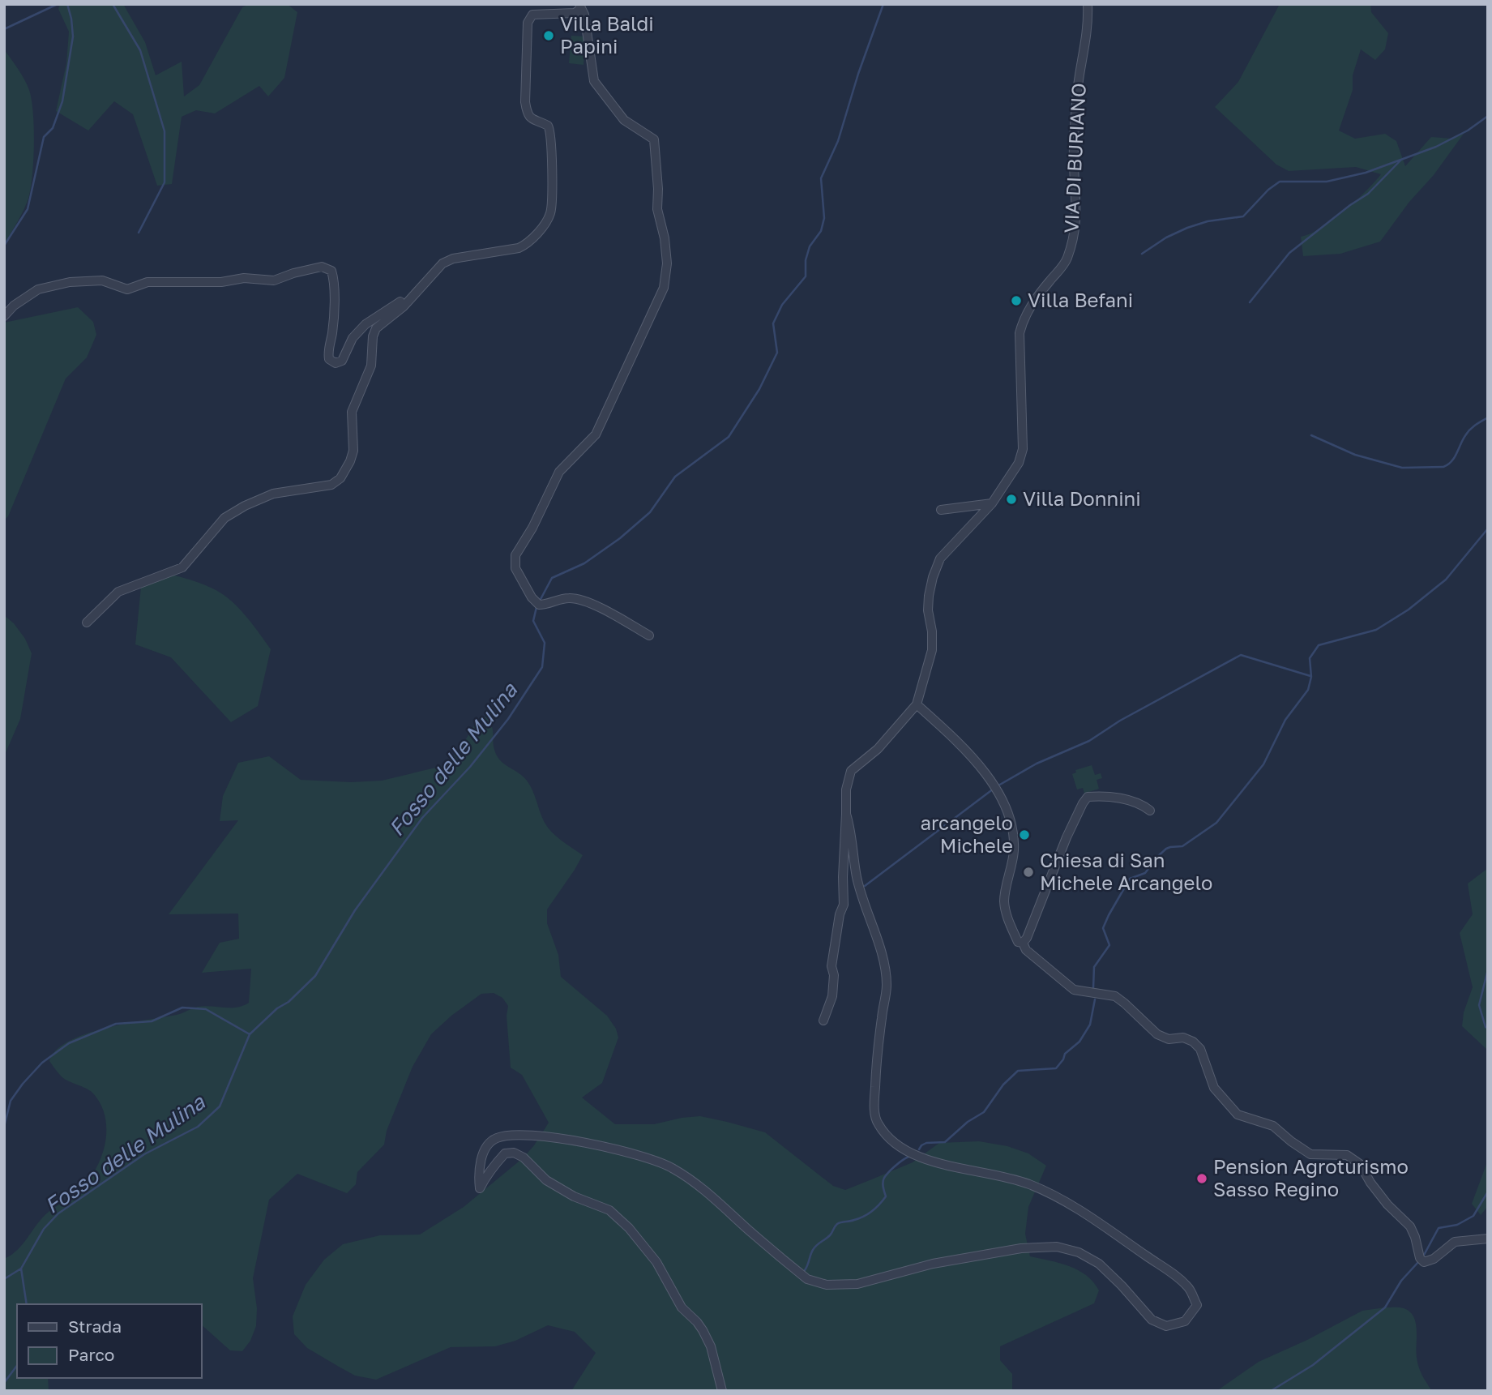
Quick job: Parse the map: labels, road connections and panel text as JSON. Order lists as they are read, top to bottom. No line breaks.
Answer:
{"streets":{"street":["VIA DI BURIANO"]},"water":["Fosso delle Mulina"],"places":["Villa Baldi Papini","Villa Befani","Villa Donnini","arcangelo Michele","Chiesa di San Michele Arcangelo","Pension Agroturismo Sasso Regino"],"legend":["Strada","Parco"]}
